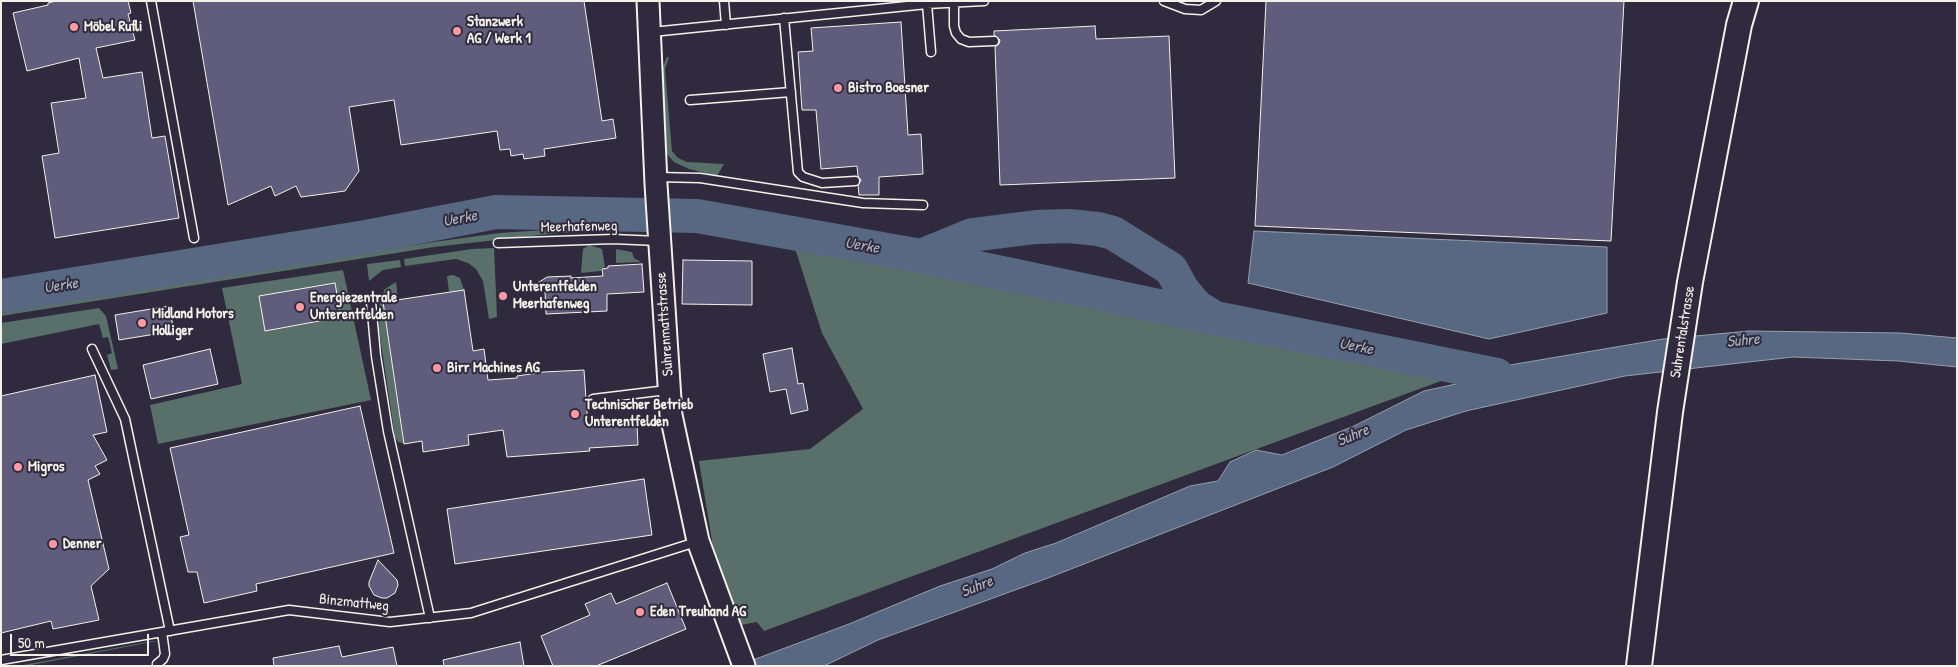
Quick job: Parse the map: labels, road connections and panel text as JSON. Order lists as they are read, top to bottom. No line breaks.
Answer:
{"streets":{"main road":["Suhrentalstrasse"],"street":["Suhrenmattstrasse"],"lane":["Meerhafenweg","Binzmattweg"]},"crossings":[["Meerhafenweg","Suhrenmattstrasse"],["Suhrenmattstrasse","Binzmattweg"]],"water":["Uerke","Suhre"],"places":["Möbel Rufli","Stanzwerk AG / Werk 1","Bistro Boesner","Unterentfelden Meerhafenweg","Energiezentrale Unterentfelden","Midland Motors Holliger","Birr Machines AG","Technischer Betrieb Unterentfelden","Migros","Denner","Eden Treuhand AG"],"scale_bar":"50 m"}
